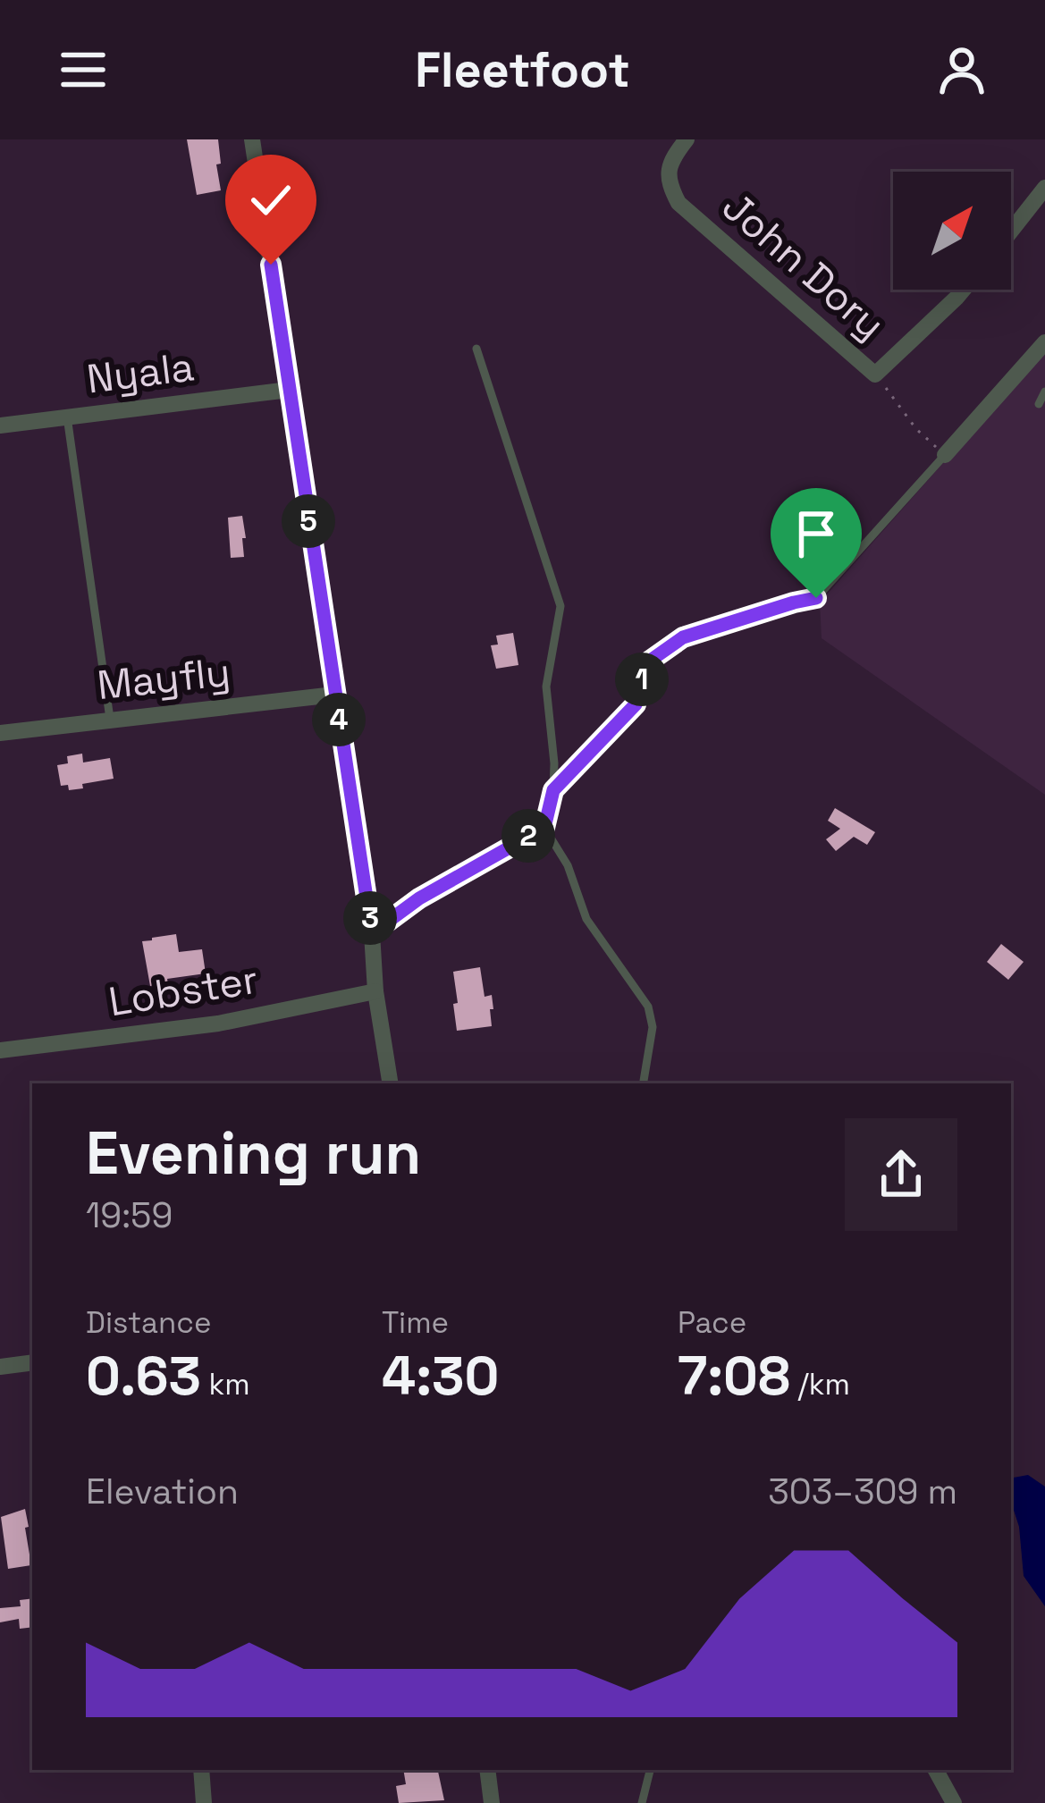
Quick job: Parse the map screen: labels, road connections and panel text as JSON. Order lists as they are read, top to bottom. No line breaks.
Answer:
{"streets":{"street":["John Dory","Nyala","Mayfly","Lobster"]},"north":"top right","page":{"header":"Fleetfoot","pins":["5","1","4","2","3"],"heading":["Evening run","19:59"],"stats":[["Distance","0.63 km"],["Time","4:30"],["Pace","7:08 /km"]],"chart":["Elevation","303–309 m"]}}
